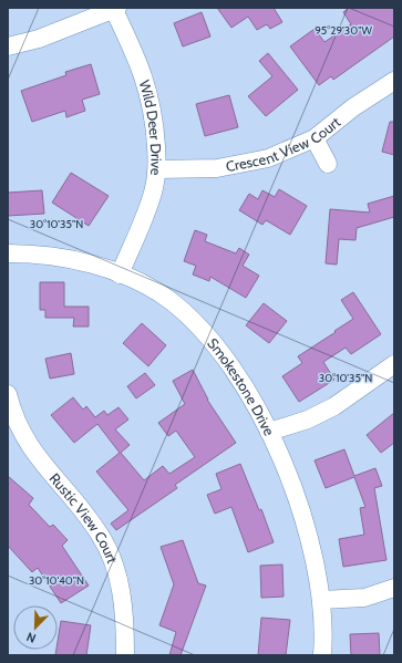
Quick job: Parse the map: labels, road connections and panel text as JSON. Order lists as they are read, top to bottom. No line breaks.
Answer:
{"streets":{"street":["Wild Deer Drive","Crescent View Court","Smokestone Drive","Rustic View Court"]},"crossings":[["Wild Deer Drive","Crescent View Court"],["Wild Deer Drive","Smokestone Drive"]],"north":"bottom left","coordinates":["95°29'30\"W","30°10'35\"N","30°10'40\"N"]}
